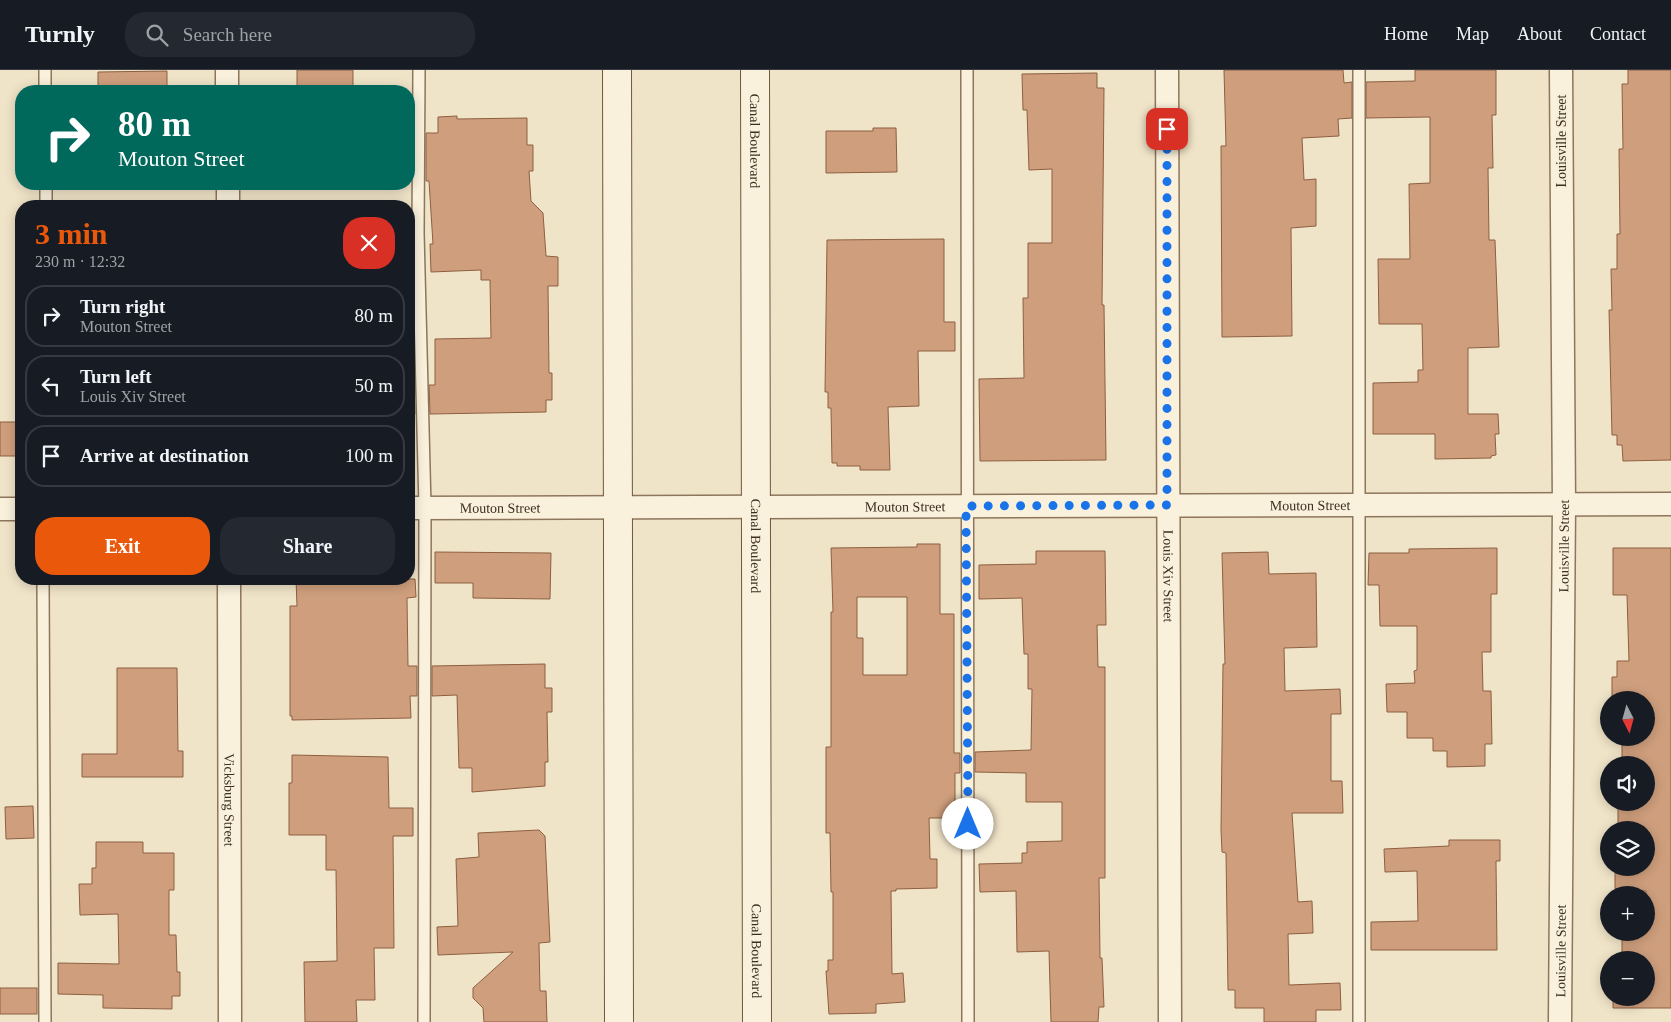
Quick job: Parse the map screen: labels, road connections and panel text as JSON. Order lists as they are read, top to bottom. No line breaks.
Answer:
{"streets":{"main road":["Canal Boulevard"],"street":["Louisville Street","Mouton Street","Louis Xiv Street","Vicksburg Street"]},"crossings":[["Canal Boulevard","Mouton Street"],["Louisville Street","Mouton Street"],["Mouton Street","Louis Xiv Street"]],"north":"bottom","page":{"header":"Turnly","search":"Search here","nav":["Home","Map","About","Contact"],"turn":["80 m","Mouton Street"],"heading":["3 min","230 m · 12:32"],"list":[{"name":"Turn right","note":"Mouton Street","value":"80 m"},{"name":"Turn left","note":"Louis Xiv Street","value":"50 m"},{"name":"Arrive at destination","value":"100 m"}],"buttons":["Exit","Share"],"map_buttons":["+","−"]}}
